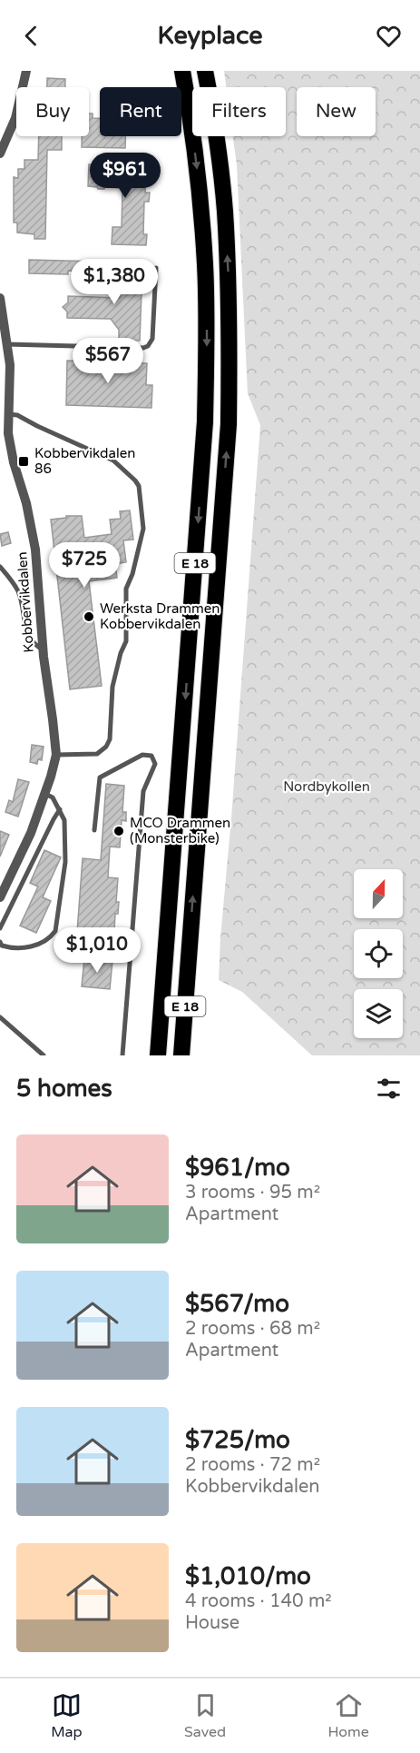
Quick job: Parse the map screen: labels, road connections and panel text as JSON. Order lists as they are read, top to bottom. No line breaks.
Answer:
{"streets":{"highway":["E 18"],"street":["Kobbervikdalen"]},"parks":["Nordbykollen"],"places":{"transit":["Kobbervikdalen 86"],"other":["Werksta Drammen Kobbervikdalen","MCO Drammen (Monsterbike)"]},"north":"top","page":{"header":"Keyplace","chip":["Buy","Rent","Filters","New"],"price":["$961","$1,380","$567","$725","$1,010"],"heading":"5 homes","list":[{"name":"$961/mo","note":"3 rooms · 95 m² · Apartment"},{"name":"$567/mo","note":"2 rooms · 68 m² · Apartment"},{"name":"$725/mo","note":"2 rooms · 72 m² · Kobbervikdalen"},{"name":"$1,010/mo","note":"4 rooms · 140 m² · House"}],"tabs":["Map","Saved","Home"]}}
